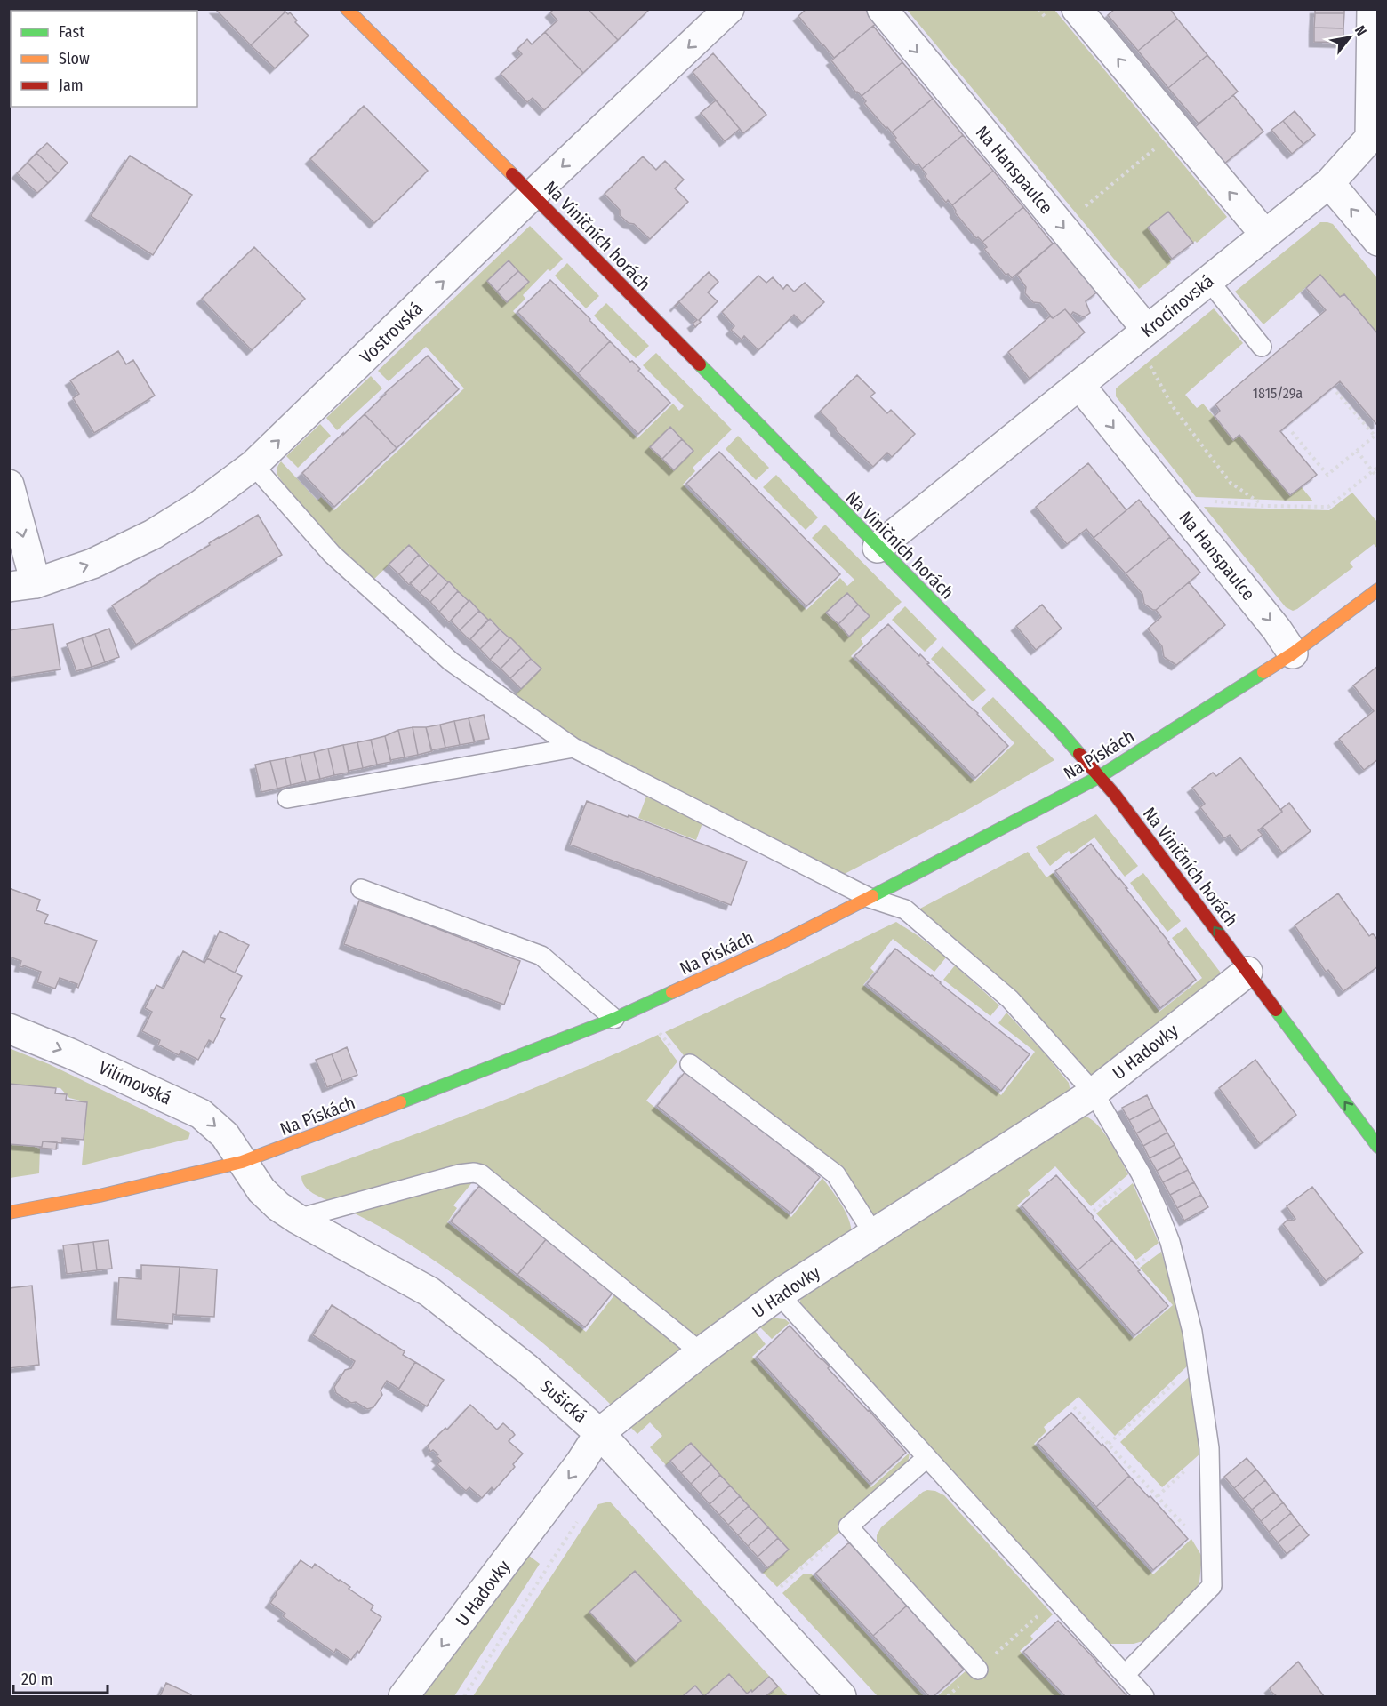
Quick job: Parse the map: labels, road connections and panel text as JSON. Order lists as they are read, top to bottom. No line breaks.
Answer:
{"streets":{"street":["Na Hanspaulce","Na Viničních horách","Krocínovská","Vostrovská","Na Pískách","U Hadovky","Vilímovská","Sušická"]},"crossings":[["Na Hanspaulce","Krocínovská"],["Na Hanspaulce","Na Pískách"],["Na Viničních horách","Krocínovská"],["Na Viničních horách","Vostrovská"],["Na Viničních horách","Na Pískách"],["Na Viničních horách","U Hadovky"],["Na Pískách","Vilímovská"],["Na Pískách","Sušická"],["U Hadovky","Sušická"],["Vilímovská","Sušická"]],"one_way":["Vilímovská"],"house_numbers":["1815/29a"],"legend":["Fast","Slow","Jam"],"scale_bar":"20 m","north":"top right"}
